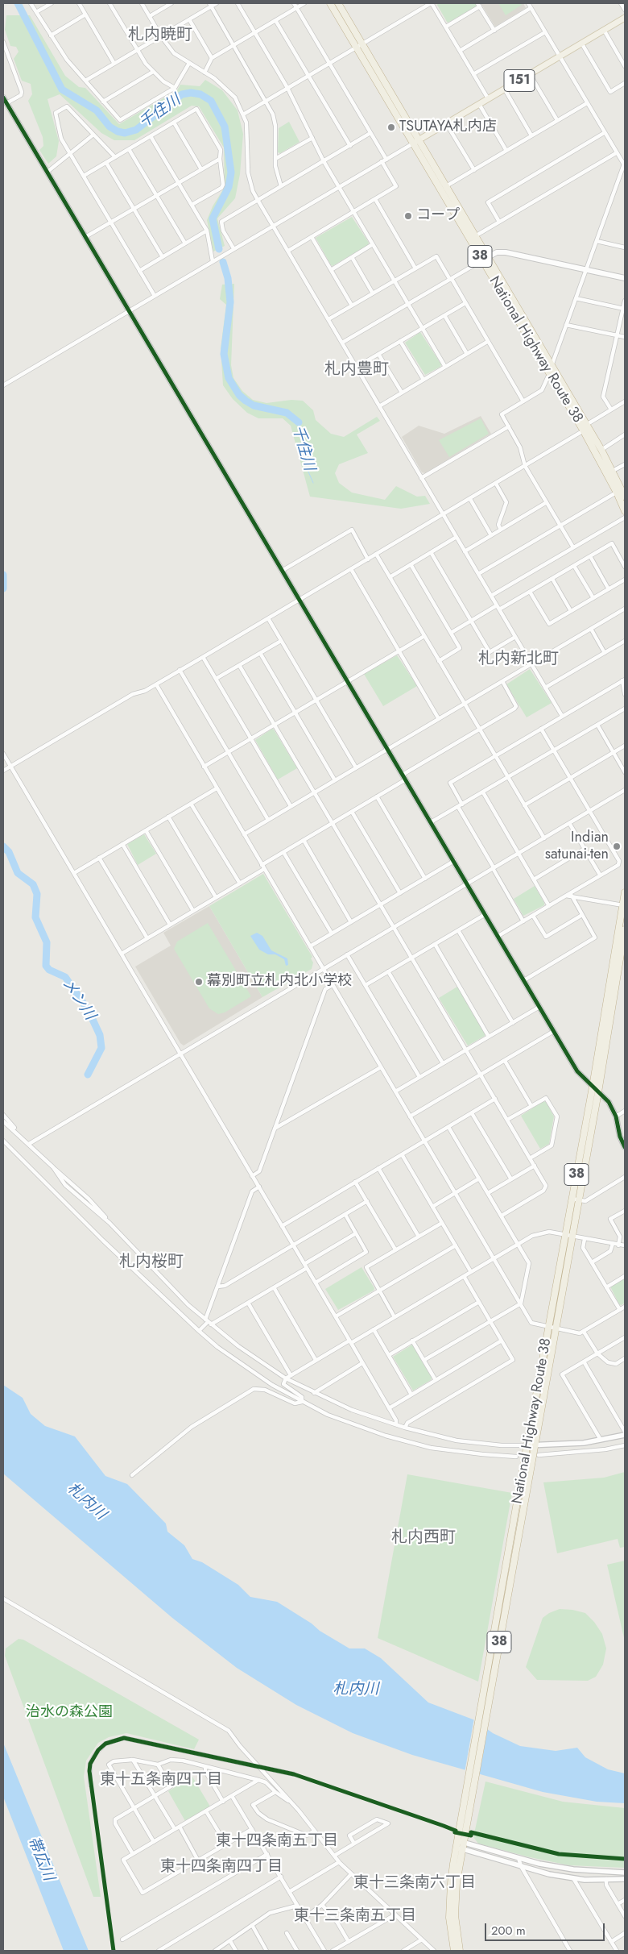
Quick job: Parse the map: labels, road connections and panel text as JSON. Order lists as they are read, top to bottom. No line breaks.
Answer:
{"streets":{"highway":["38","National Highway Route 38"],"main road":["151"]},"crossings":[["151","National Highway Route 38"]],"districts":["札内暁町","札内豊町","札内新北町","札内桜町","札内西町","東十五条南四丁目","東十四条南五丁目","東十四条南四丁目","東十三条南六丁目","東十三条南五丁目"],"water":["千住川","メン川","札内川","帯広川"],"parks":["治水の森公園"],"places":["TSUTAYA札内店","コープ","Indian satunai-ten","幕別町立札内北小学校"],"scale_bar":"200 m"}
